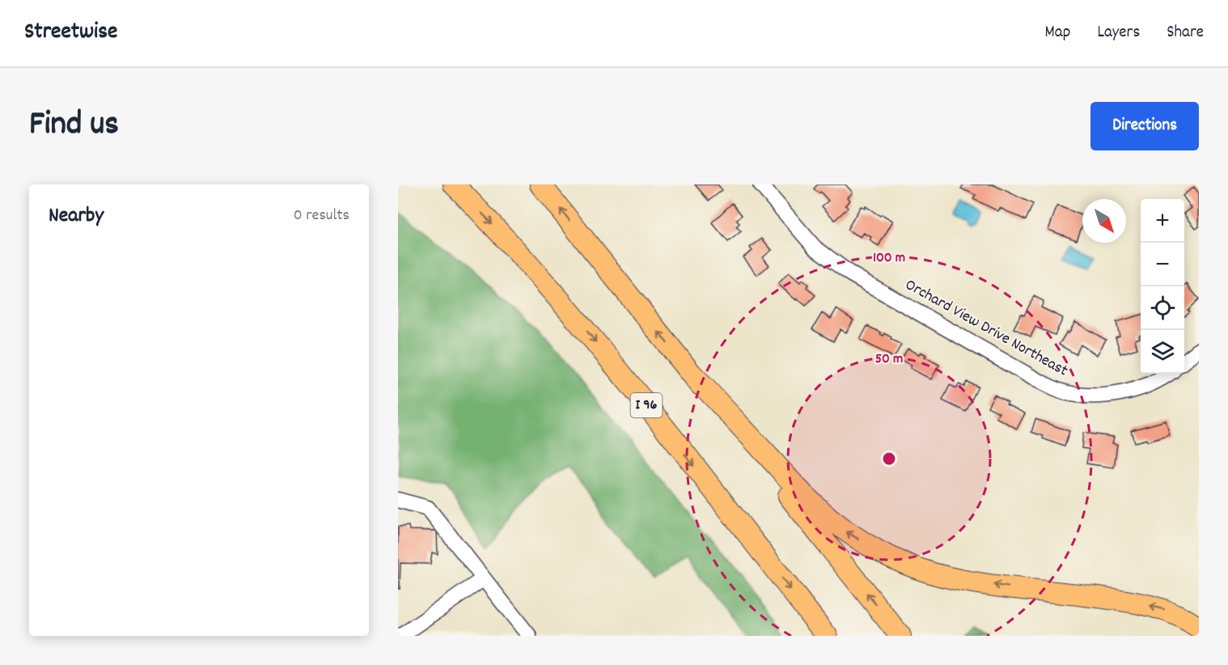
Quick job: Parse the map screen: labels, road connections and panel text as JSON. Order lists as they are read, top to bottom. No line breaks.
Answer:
{"streets":{"highway":["I 96"],"street":["Orchard View Drive Northeast"]},"north":"bottom right","page":{"header":"Streetwise","nav":["Map","Layers","Share"],"title":"Find us","buttons":"Directions","heading":["Nearby","0 results"],"map_buttons":["+","−"]},"rings":["100 m","50 m"]}
